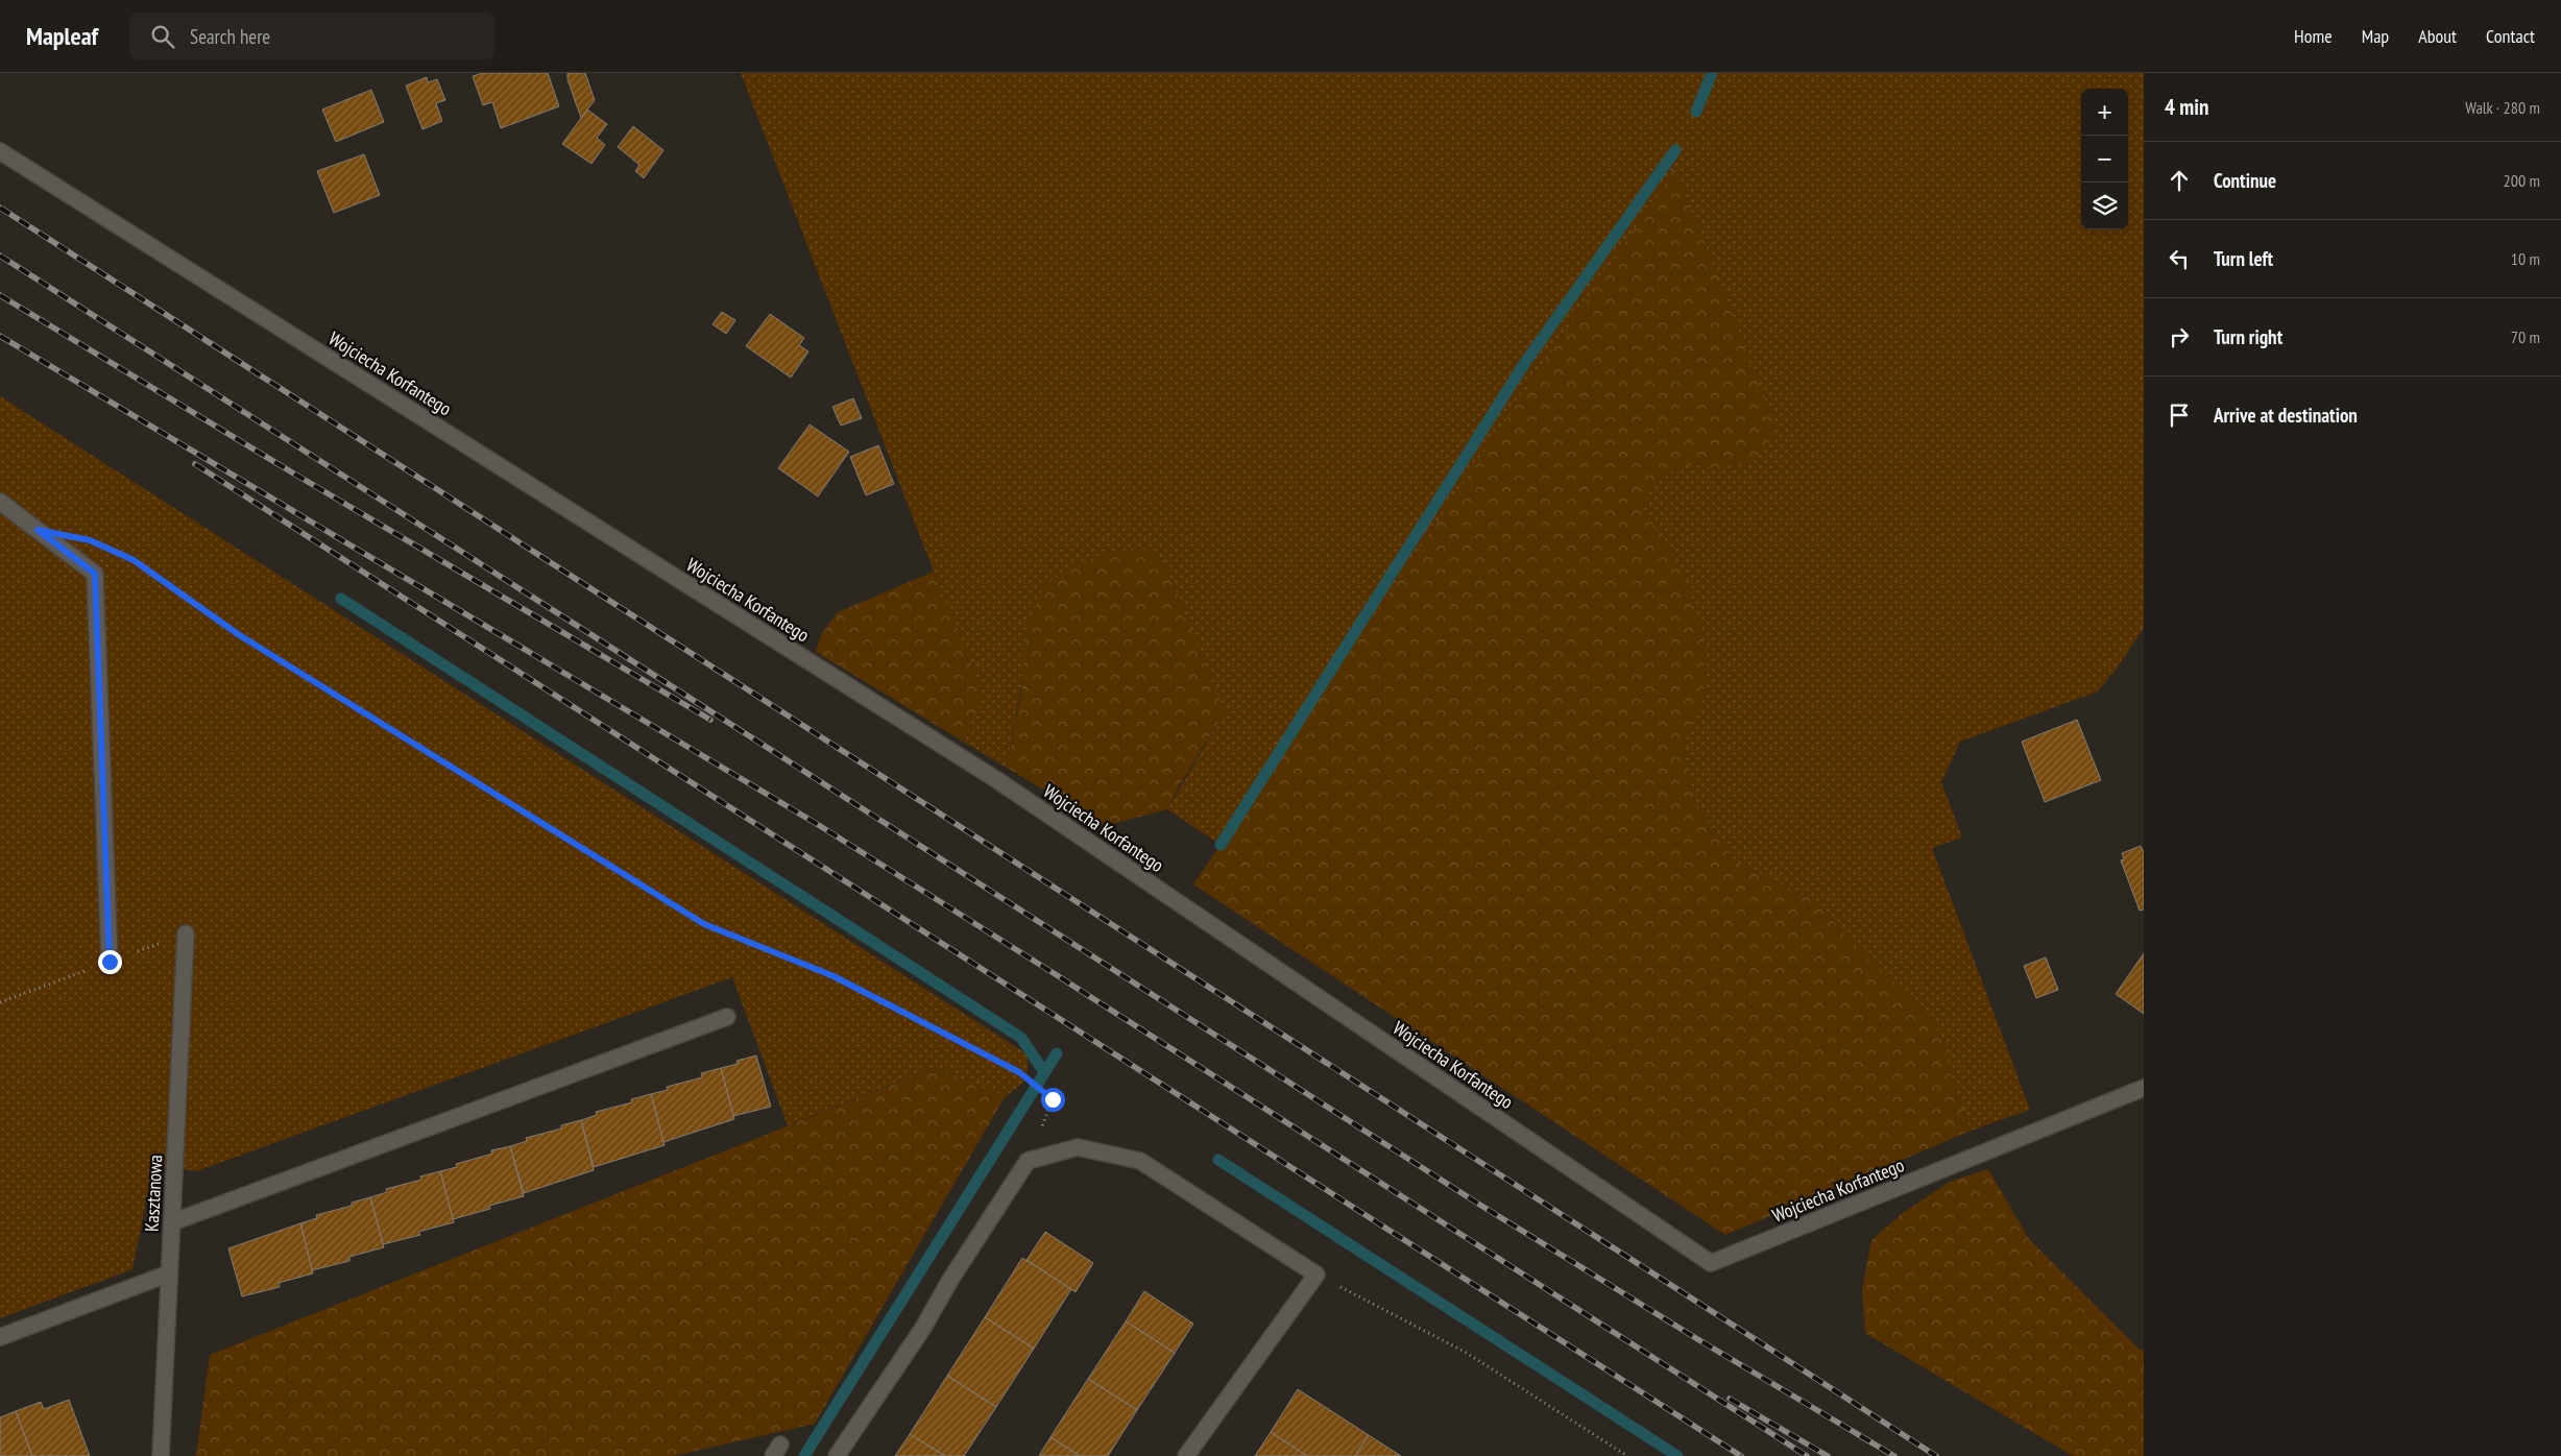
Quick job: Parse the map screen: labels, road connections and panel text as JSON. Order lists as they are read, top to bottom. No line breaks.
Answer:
{"streets":{"street":["Wojciecha Korfantego","Kasztanowa"]},"page":{"header":"Mapleaf","search":"Search here","nav":["Home","Map","About","Contact"],"heading":["4 min","Walk · 280 m"],"map_buttons":["+","−"],"list":[["Continue","200 m"],["Turn left","10 m"],["Turn right","70 m"],"Arrive at destination"]}}
